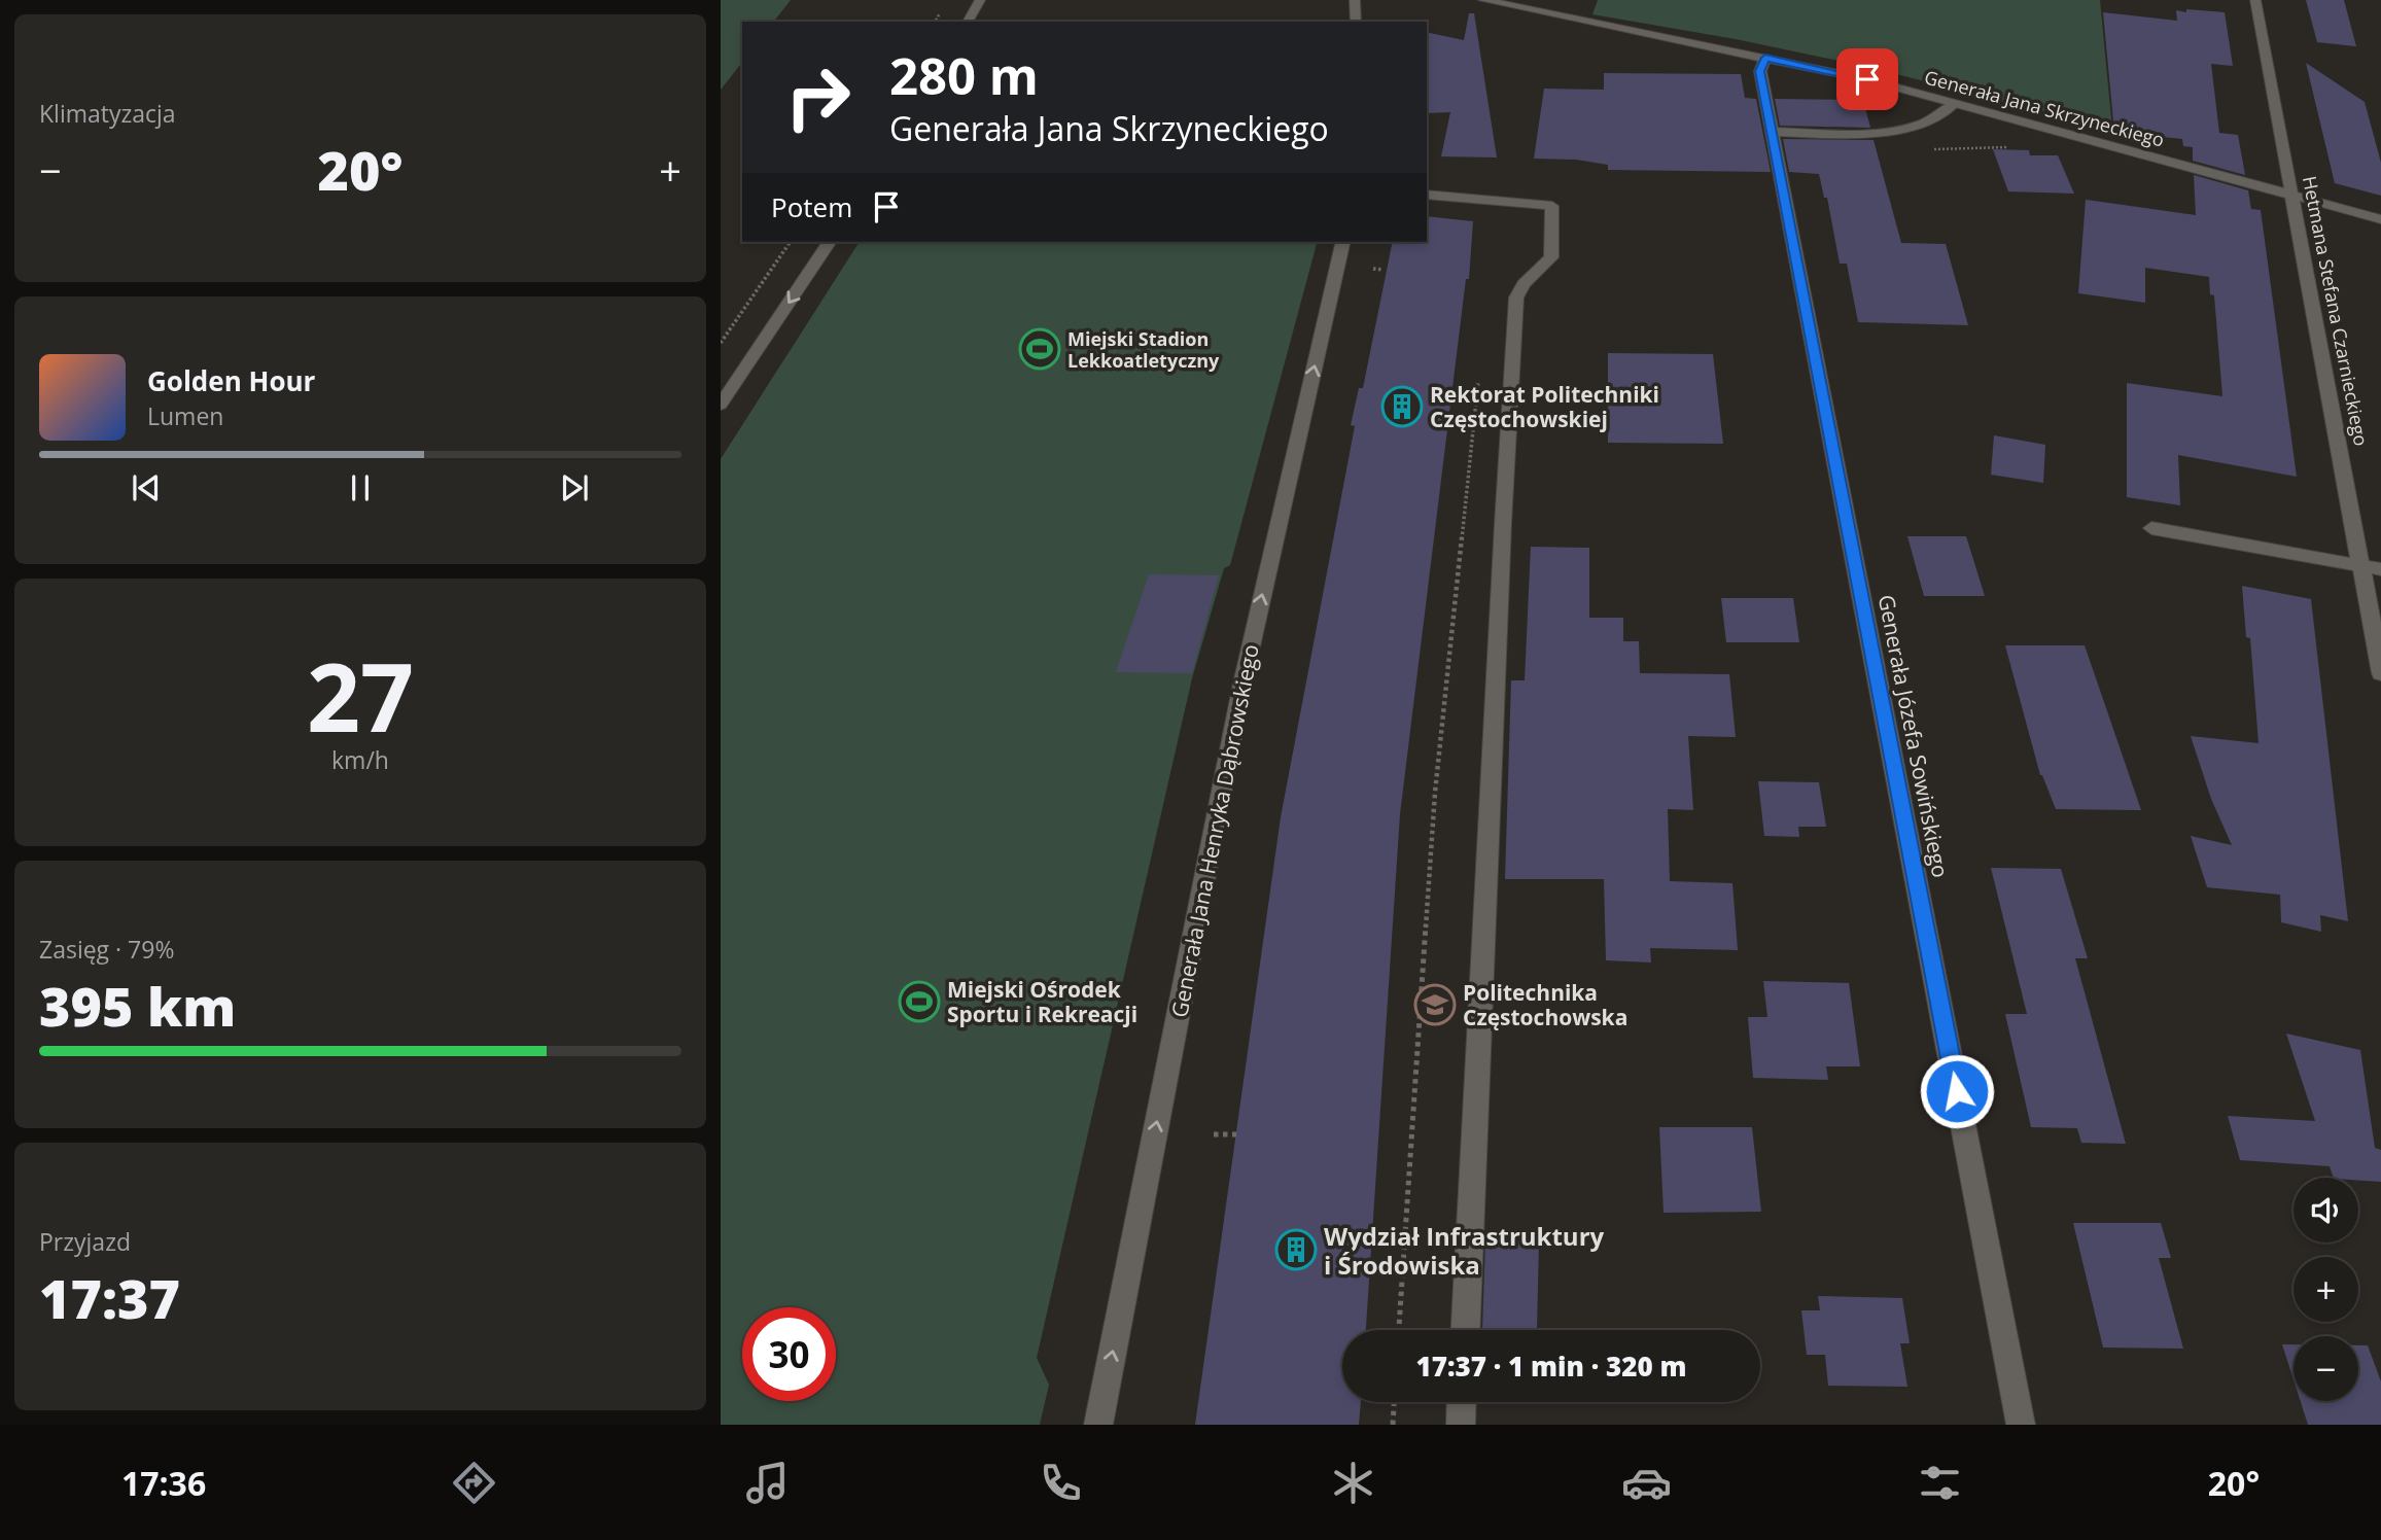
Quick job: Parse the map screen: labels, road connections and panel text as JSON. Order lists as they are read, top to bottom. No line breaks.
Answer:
{"streets":{"street":["Generała Jana Skrzyneckiego","Hetmana Stefana Czarnieckiego","Generała Józefa Sowińskiego","Generała Jana Henryka Dąbrowskiego"]},"crossings":[["Generała Jana Skrzyneckiego","Hetmana Stefana Czarnieckiego"],["Generała Jana Skrzyneckiego","Generała Józefa Sowińskiego"]],"one_way":["Generała Jana Henryka Dąbrowskiego"],"places":{"sports":["Miejski Stadion Lekkoatletyczny","Miejski Ośrodek Sportu i Rekreacji"],"building":["Rektorat Politechniki Częstochowskiej","Wydział Infrastruktury i Środowiska"],"school or university":["Politechnika Częstochowska"]},"page":{"tile":["Klimatyzacja",["27","km/h"],["Zasięg · 79%","395 km"],["Przyjazd","17:37"]],"turn":["280 m","Generała Jana Skrzyneckiego"],"heat":["−","20°","+"],"then":"Potem","song":["Golden Hour","Lumen"],"map_buttons":["+","−"],"limit":"30","trip":"17:37 · 1 min · 320 m","tabs":["17:36","20°"]}}
